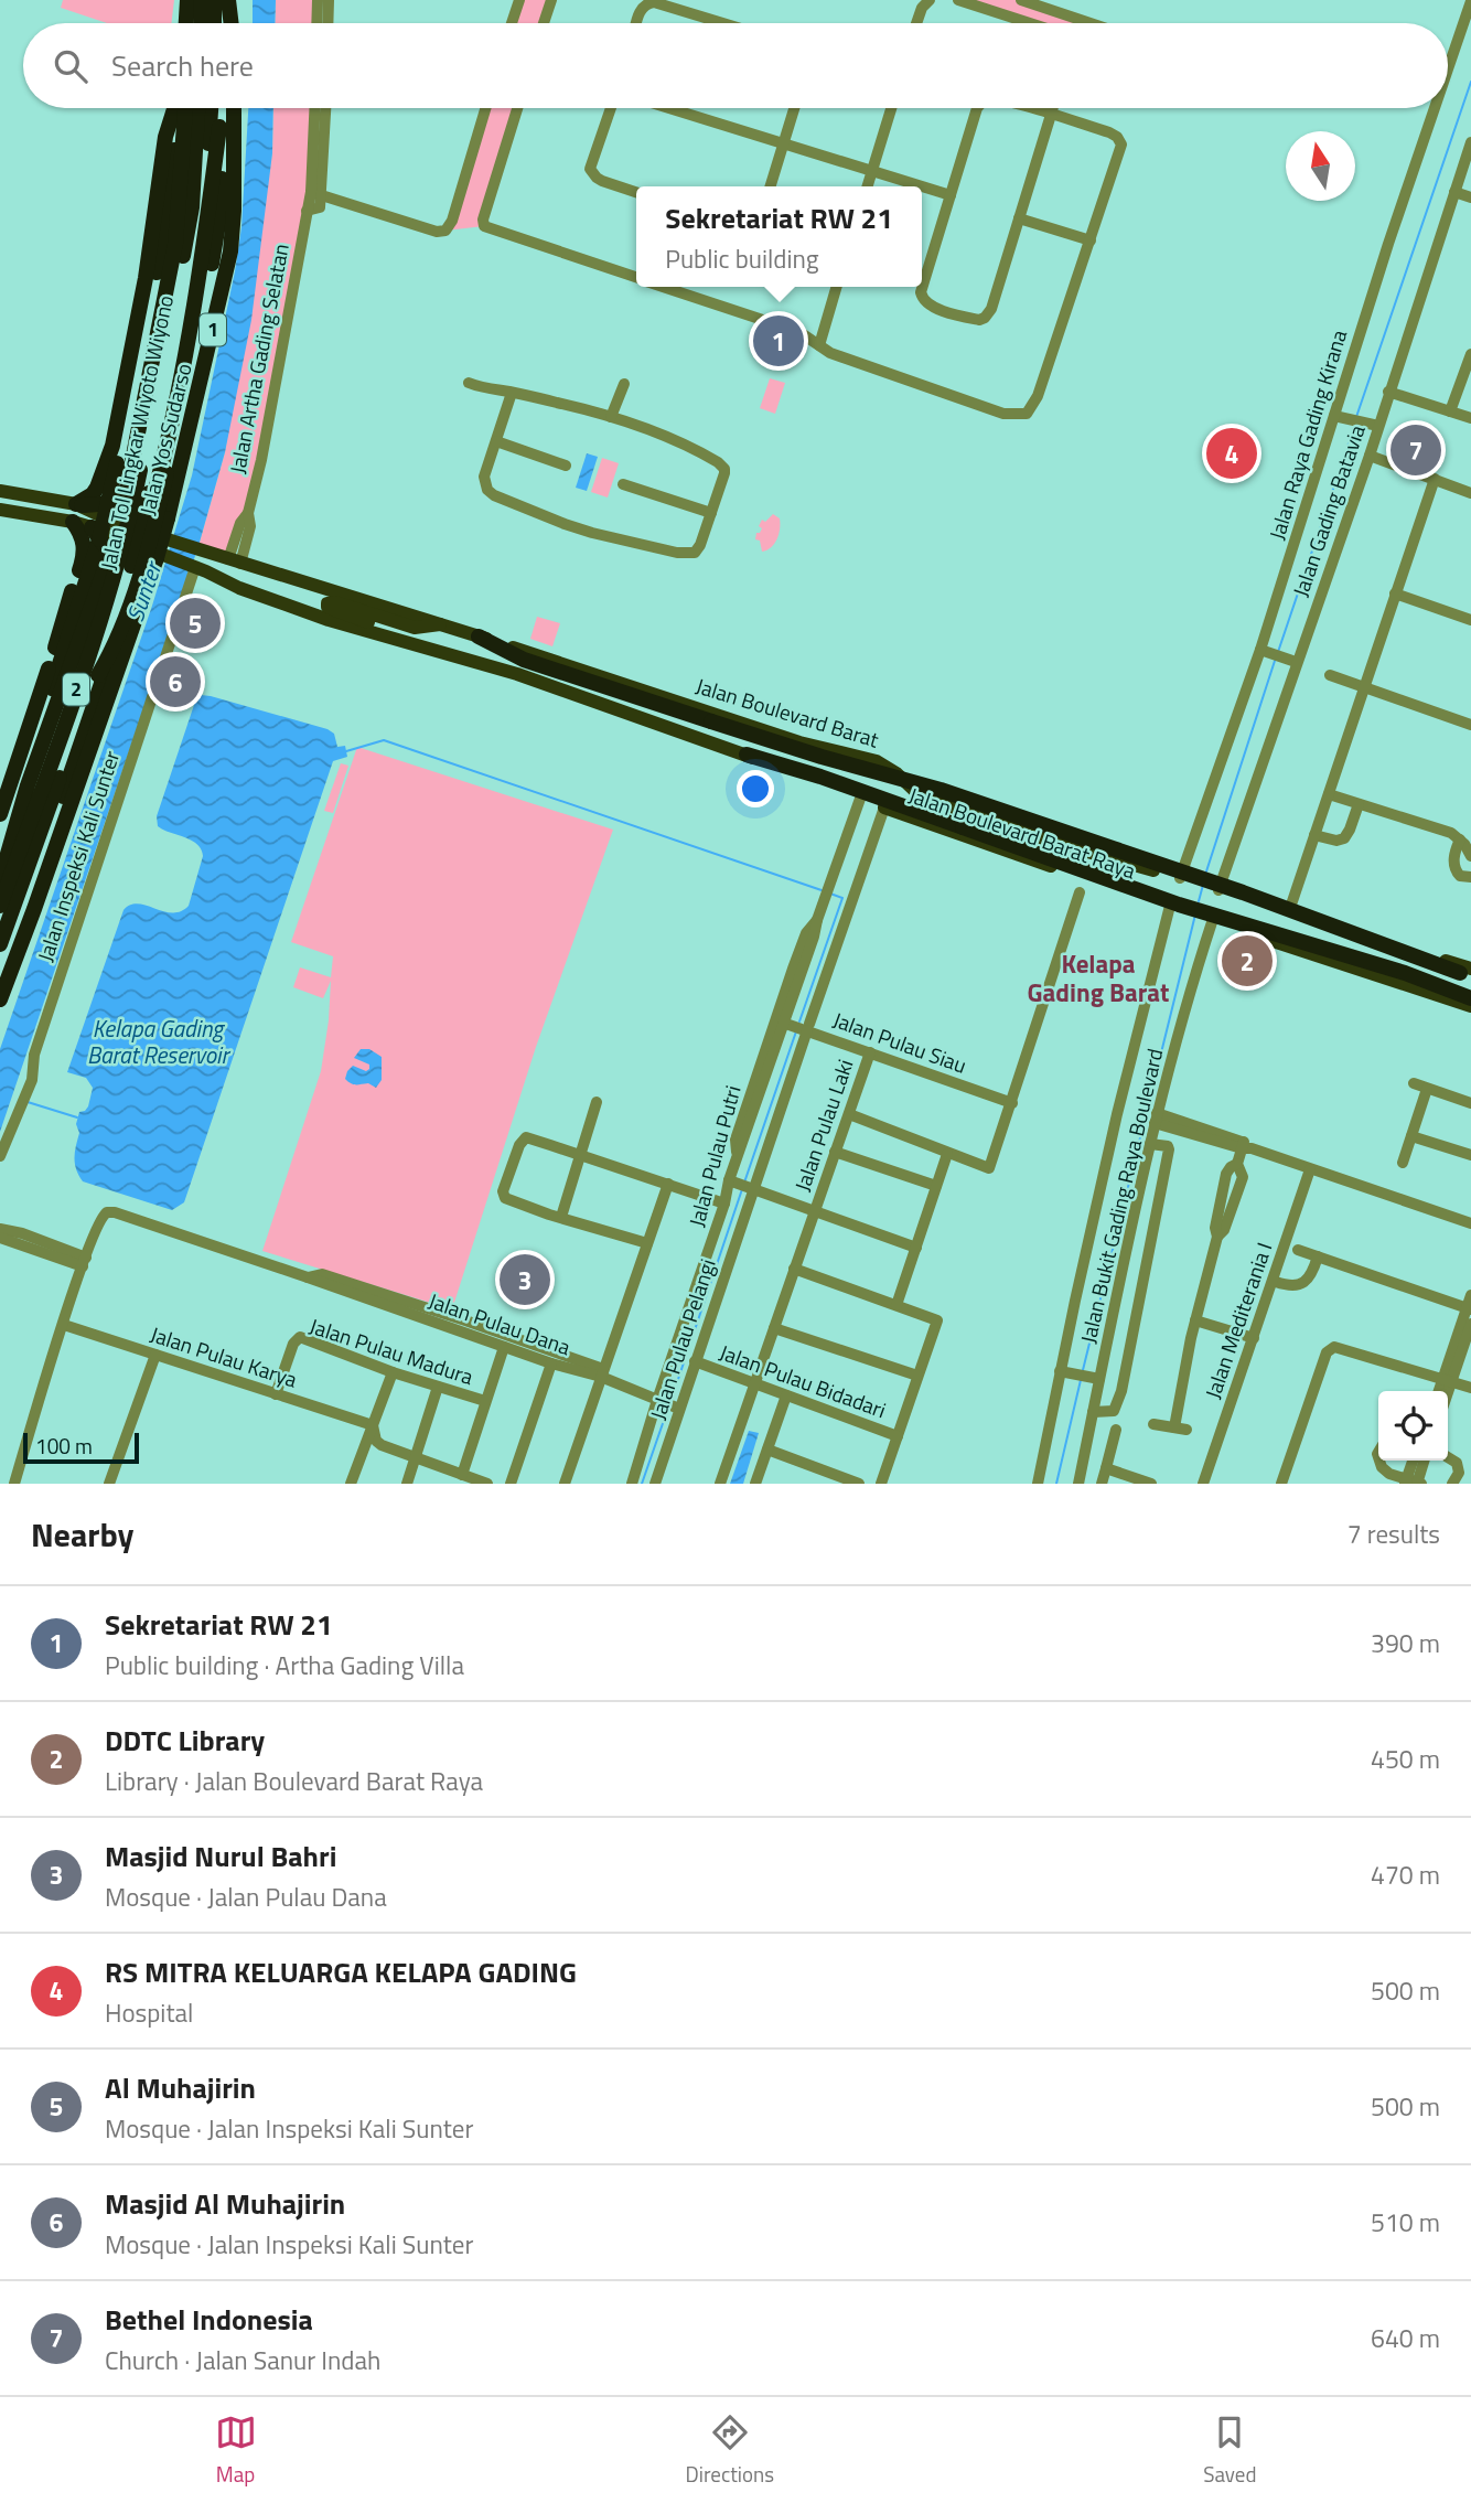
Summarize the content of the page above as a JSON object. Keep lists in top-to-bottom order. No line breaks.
{"streets":{"highway":["1","Jalan Tol Lingkar Wiyoto Wiyono","Jalan Yos Sudarso","2"],"main road":["Jalan Boulevard Barat","Jalan Boulevard Barat Raya"],"street":["Jalan Artha Gading Selatan","Jalan Raya Gading Kirana","Jalan Gading Batavia","Jalan Inspeksi Kali Sunter","Jalan Pulau Siau","Jalan Pulau Laki","Jalan Pulau Putri","Jalan Bukit Gading Raya Boulevard","Jalan Mediterania I","Jalan Pulau Dana","Jalan Pulau Pelangi","Jalan Pulau Madura","Jalan Pulau Karya","Jalan Pulau Bidadari"]},"crossings":[["Jalan Artha Gading Selatan","Jalan Boulevard Barat"],["Jalan Raya Gading Kirana","Jalan Boulevard Barat"],["Jalan Gading Batavia","Jalan Boulevard Barat"],["Jalan Boulevard Barat Raya","Jalan Pulau Putri"],["Jalan Boulevard Barat Raya","Jalan Bukit Gading Raya Boulevard"],["Jalan Boulevard Barat Raya","Jalan Pulau Pelangi"],["Jalan Pulau Siau","Jalan Pulau Laki"],["Jalan Pulau Siau","Jalan Pulau Putri"],["Jalan Pulau Siau","Jalan Pulau Pelangi"],["Jalan Pulau Laki","Jalan Pulau Bidadari"],["Jalan Pulau Putri","Jalan Pulau Dana"],["Jalan Pulau Putri","Jalan Pulau Pelangi"],["Jalan Pulau Dana","Jalan Pulau Pelangi"],["Jalan Pulau Dana","Jalan Pulau Karya"],["Jalan Pulau Pelangi","Jalan Pulau Bidadari"],["Jalan Pulau Madura","Jalan Pulau Karya"]],"districts":["Kelapa Gading Barat"],"water":["Sunter","Kelapa Gading Barat Reservoir"],"scale_bar":"100 m","north":"top","page":{"search":"Search here","popup":["Sekretariat RW 21","Public building"],"pins":["1","7","4","5","6","2","3"],"scale":"100 m","heading":["Nearby","7 results"],"list":[{"mark":"1","name":"Sekretariat RW 21","note":"Public building · Artha Gading Villa","value":"390 m"},{"mark":"2","name":"DDTC Library","note":"Library · Jalan Boulevard Barat Raya","value":"450 m"},{"mark":"3","name":"Masjid Nurul Bahri","note":"Mosque · Jalan Pulau Dana","value":"470 m"},{"mark":"4","name":"RS MITRA KELUARGA KELAPA GADING","note":"Hospital","value":"500 m"},{"mark":"5","name":"Al Muhajirin","note":"Mosque · Jalan Inspeksi Kali Sunter","value":"500 m"},{"mark":"6","name":"Masjid Al Muhajirin","note":"Mosque · Jalan Inspeksi Kali Sunter","value":"510 m"},{"mark":"7","name":"Bethel Indonesia","note":"Church · Jalan Sanur Indah","value":"640 m"}],"nav":["Map","Directions","Saved"]}}
